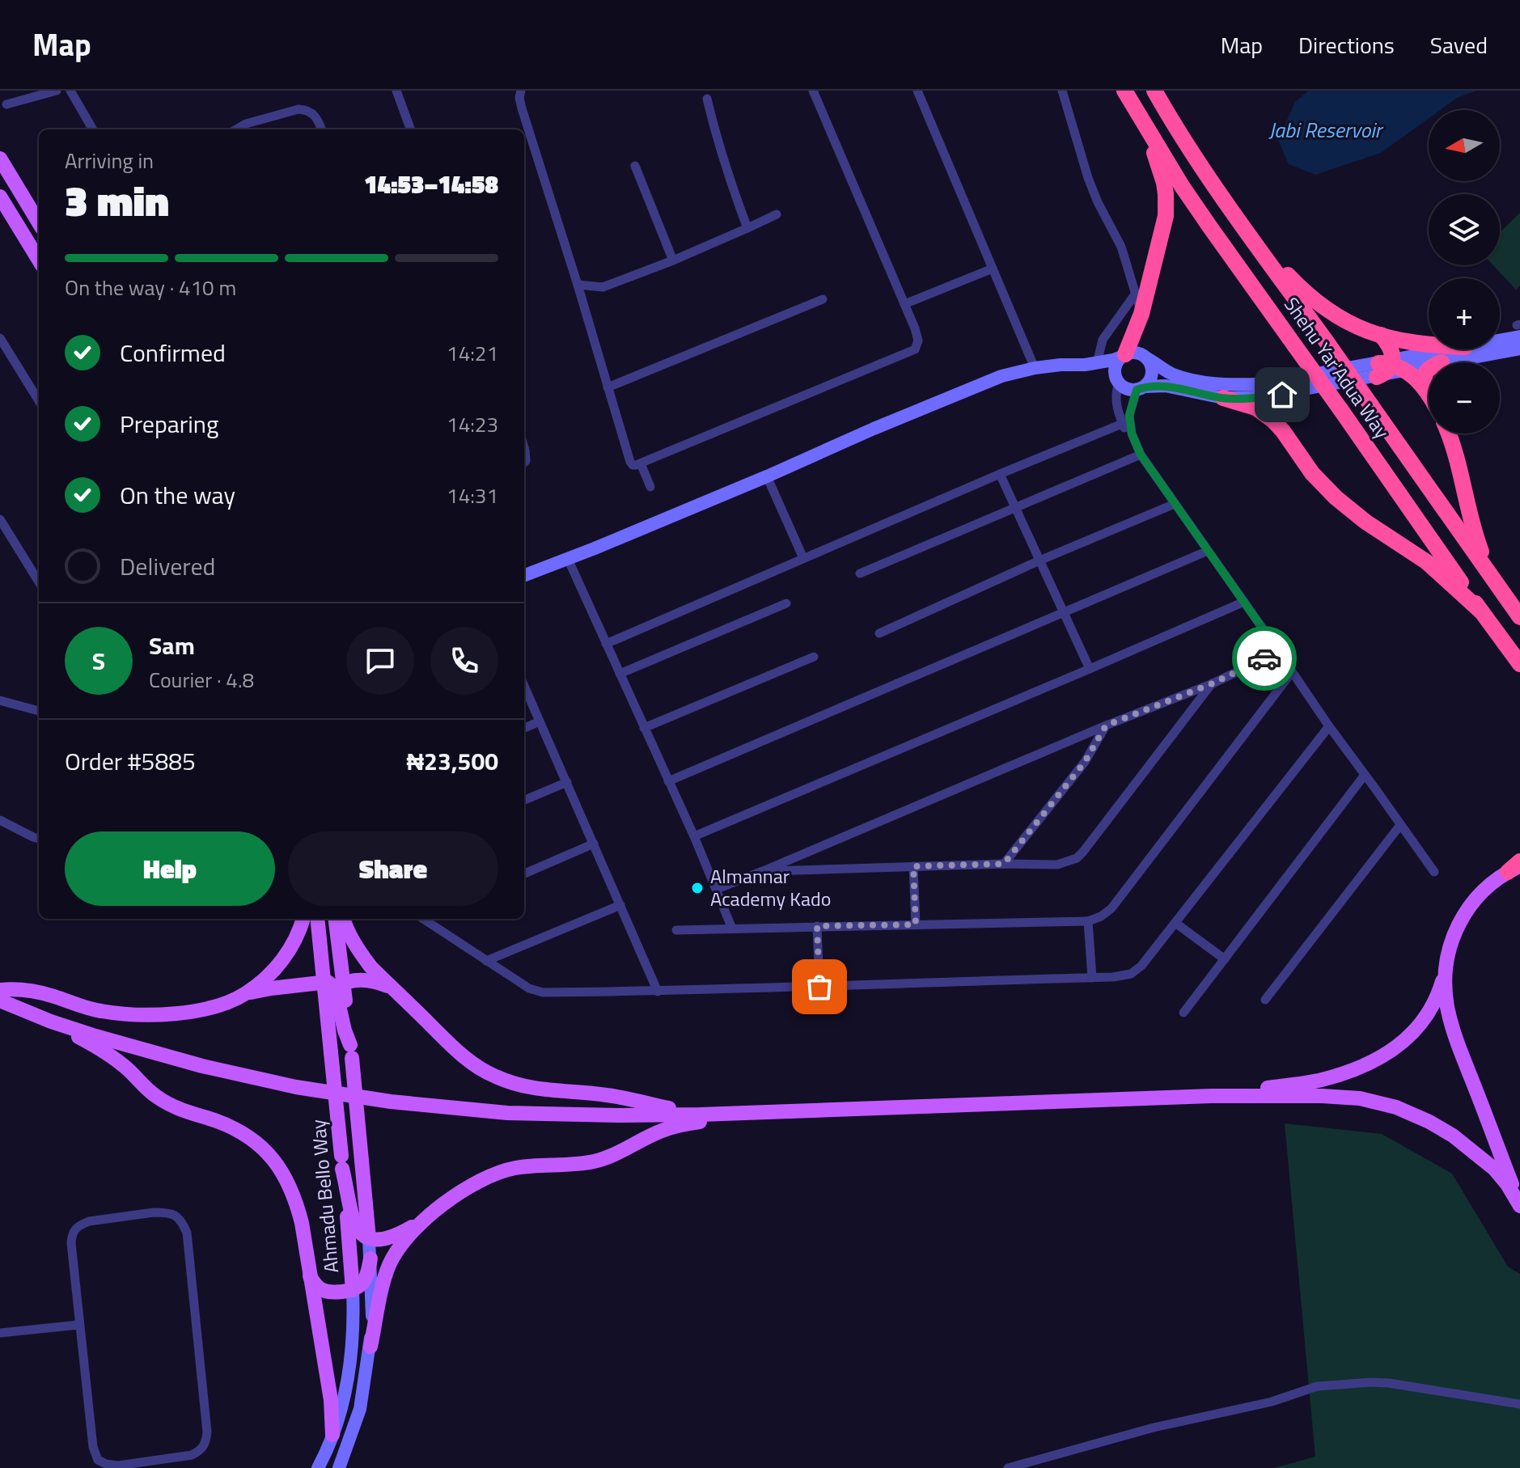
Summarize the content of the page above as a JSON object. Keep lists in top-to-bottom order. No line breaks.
{"streets":{"highway":["Shehu Yar'Adua Way"],"main road":["Ahmadu Bello Way"]},"water":["Jabi Reservoir"],"places":["Almannar Academy Kado"],"north":"left","page":{"header":"Map","nav":["Map","Directions","Saved"],"map_buttons":["+","−"],"heading":["3 min","Arriving in","14:53–14:58"],"panel":["Sam","Courier · 4.8","Order #5885","₦23,500"],"bar":"On the way · 410 m","list":[["Confirmed","14:21"],["Preparing","14:23"],["On the way","14:31"],"Delivered"],"round":"S","buttons":["Help","Share"]}}
